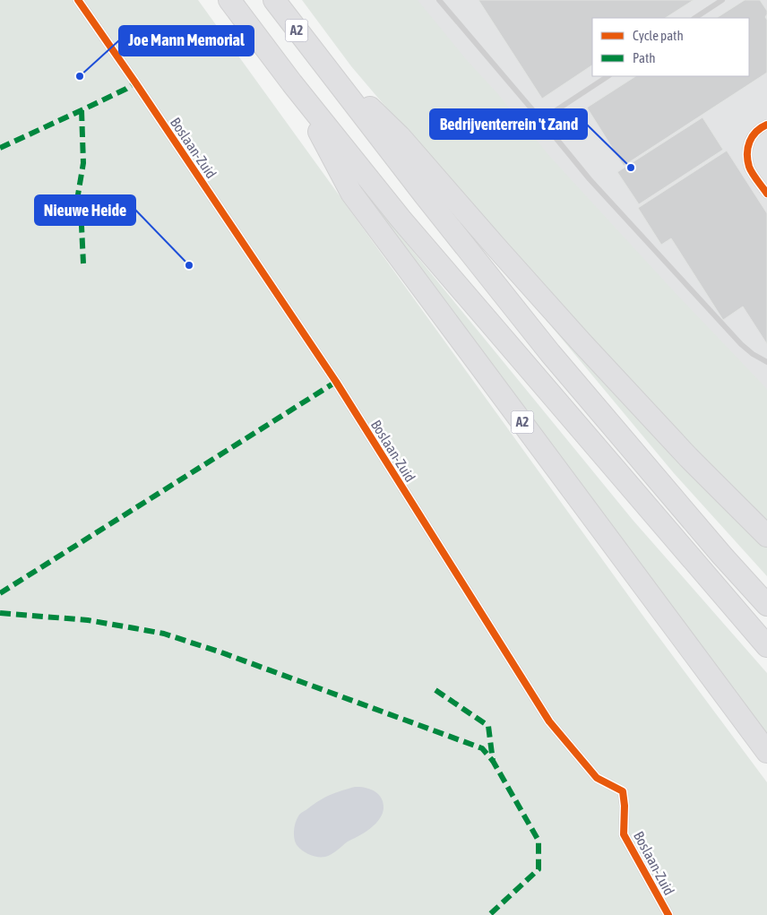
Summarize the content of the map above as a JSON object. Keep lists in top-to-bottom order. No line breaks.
{"streets":{"highway":["A2"],"street":["Boslaan-Zuid"]},"places":["Joe Mann Memorial","Bedrijventerrein 't Zand","Nieuwe Heide"],"legend":["Cycle path","Path"]}
